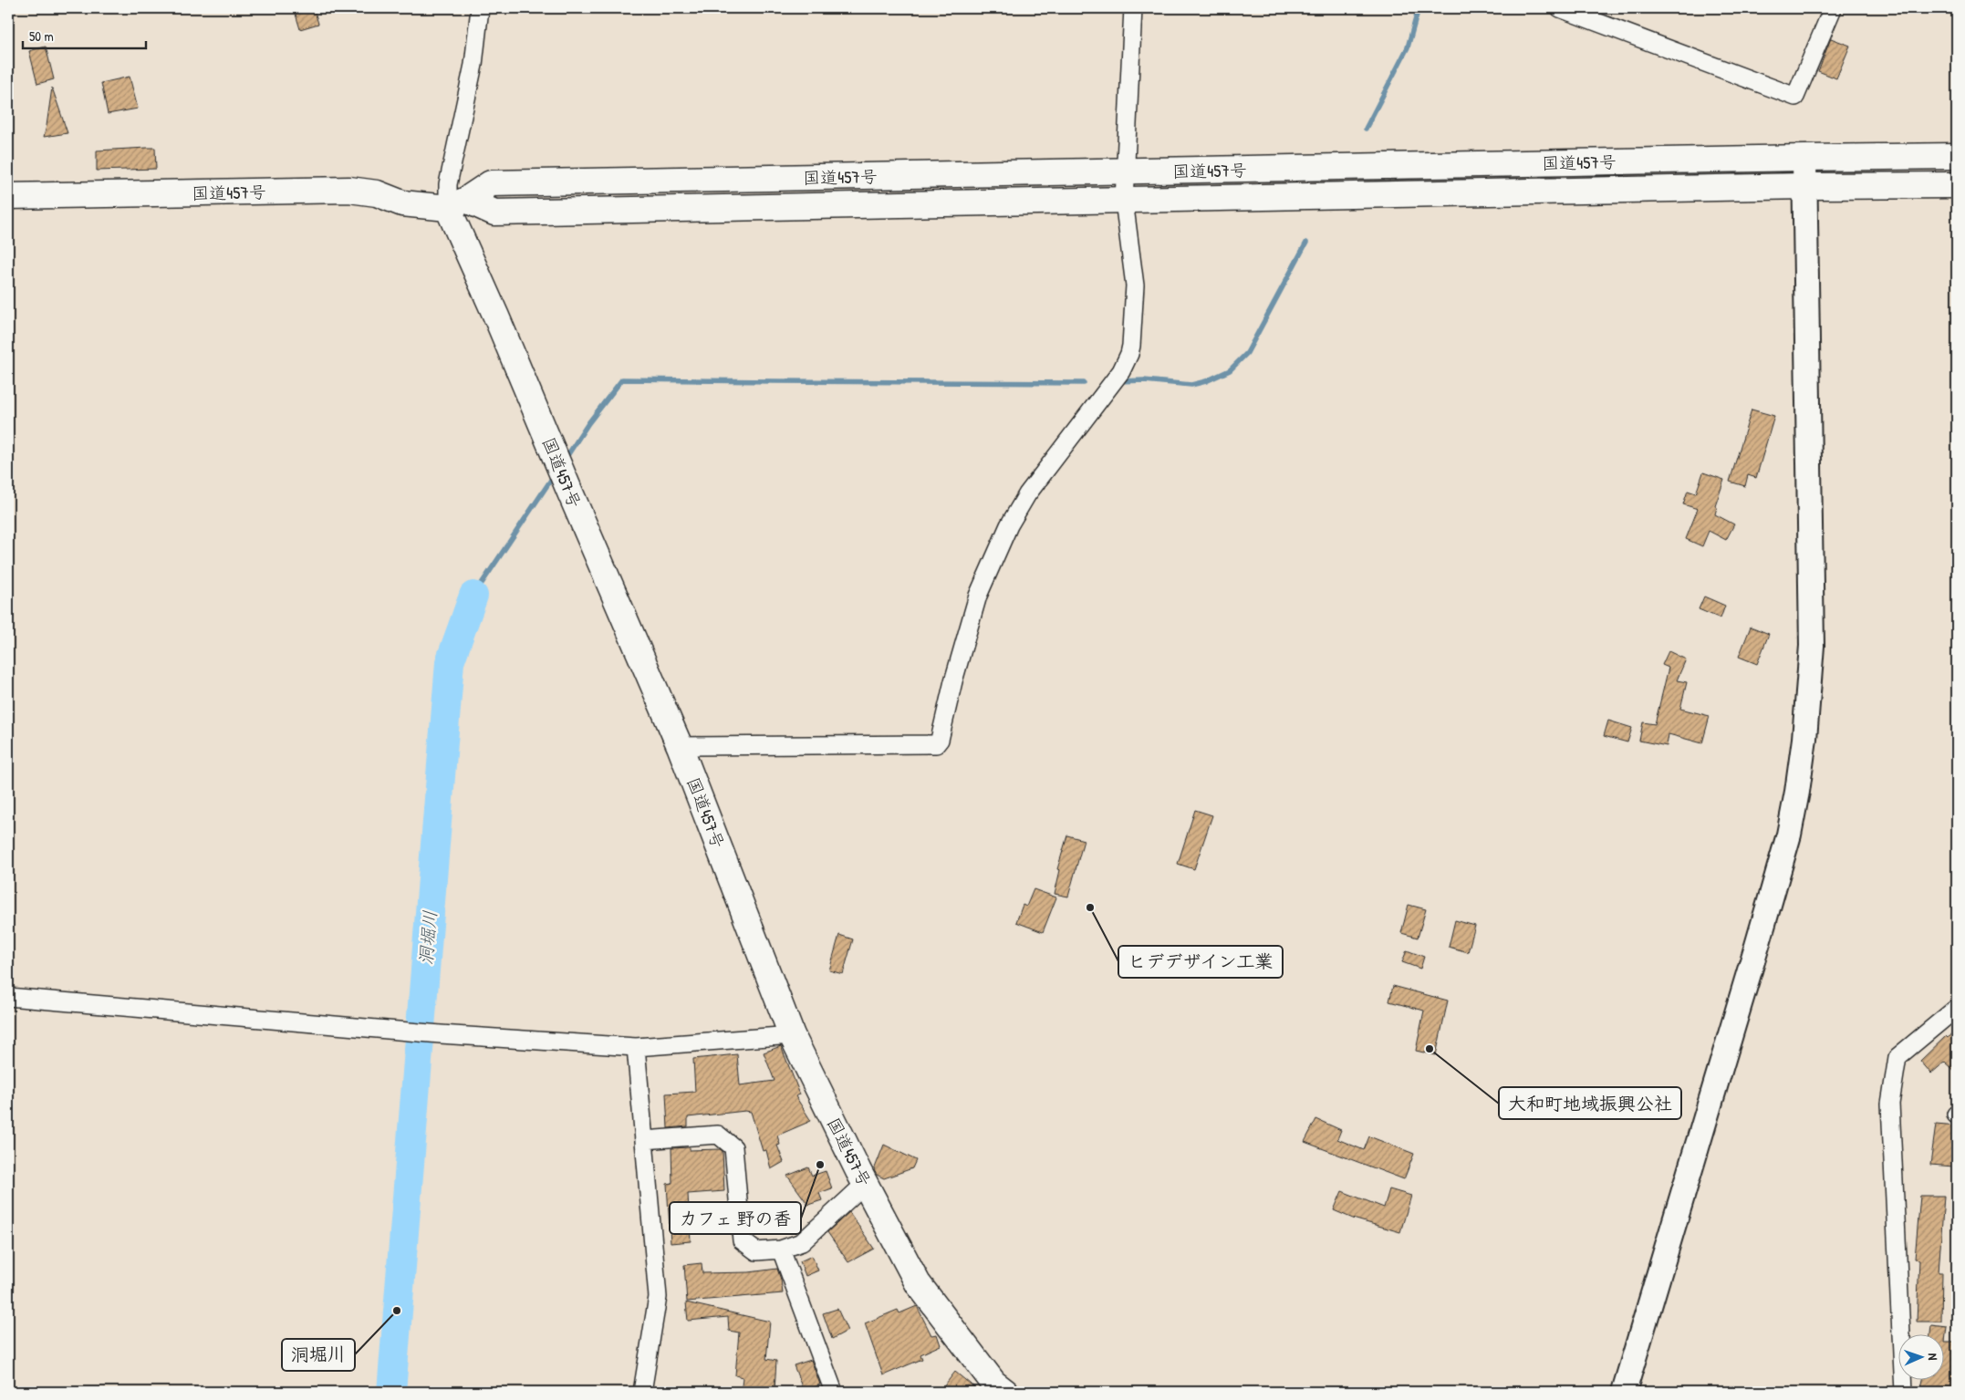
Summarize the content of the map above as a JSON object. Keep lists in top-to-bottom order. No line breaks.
{"streets":{"highway":["国道457号"]},"water":["洞堀川"],"places":["ヒデデザイン工業","大和町地域振興公社","カフェ 野の香","洞堀川"],"scale_bar":"50 m","north":"right"}
